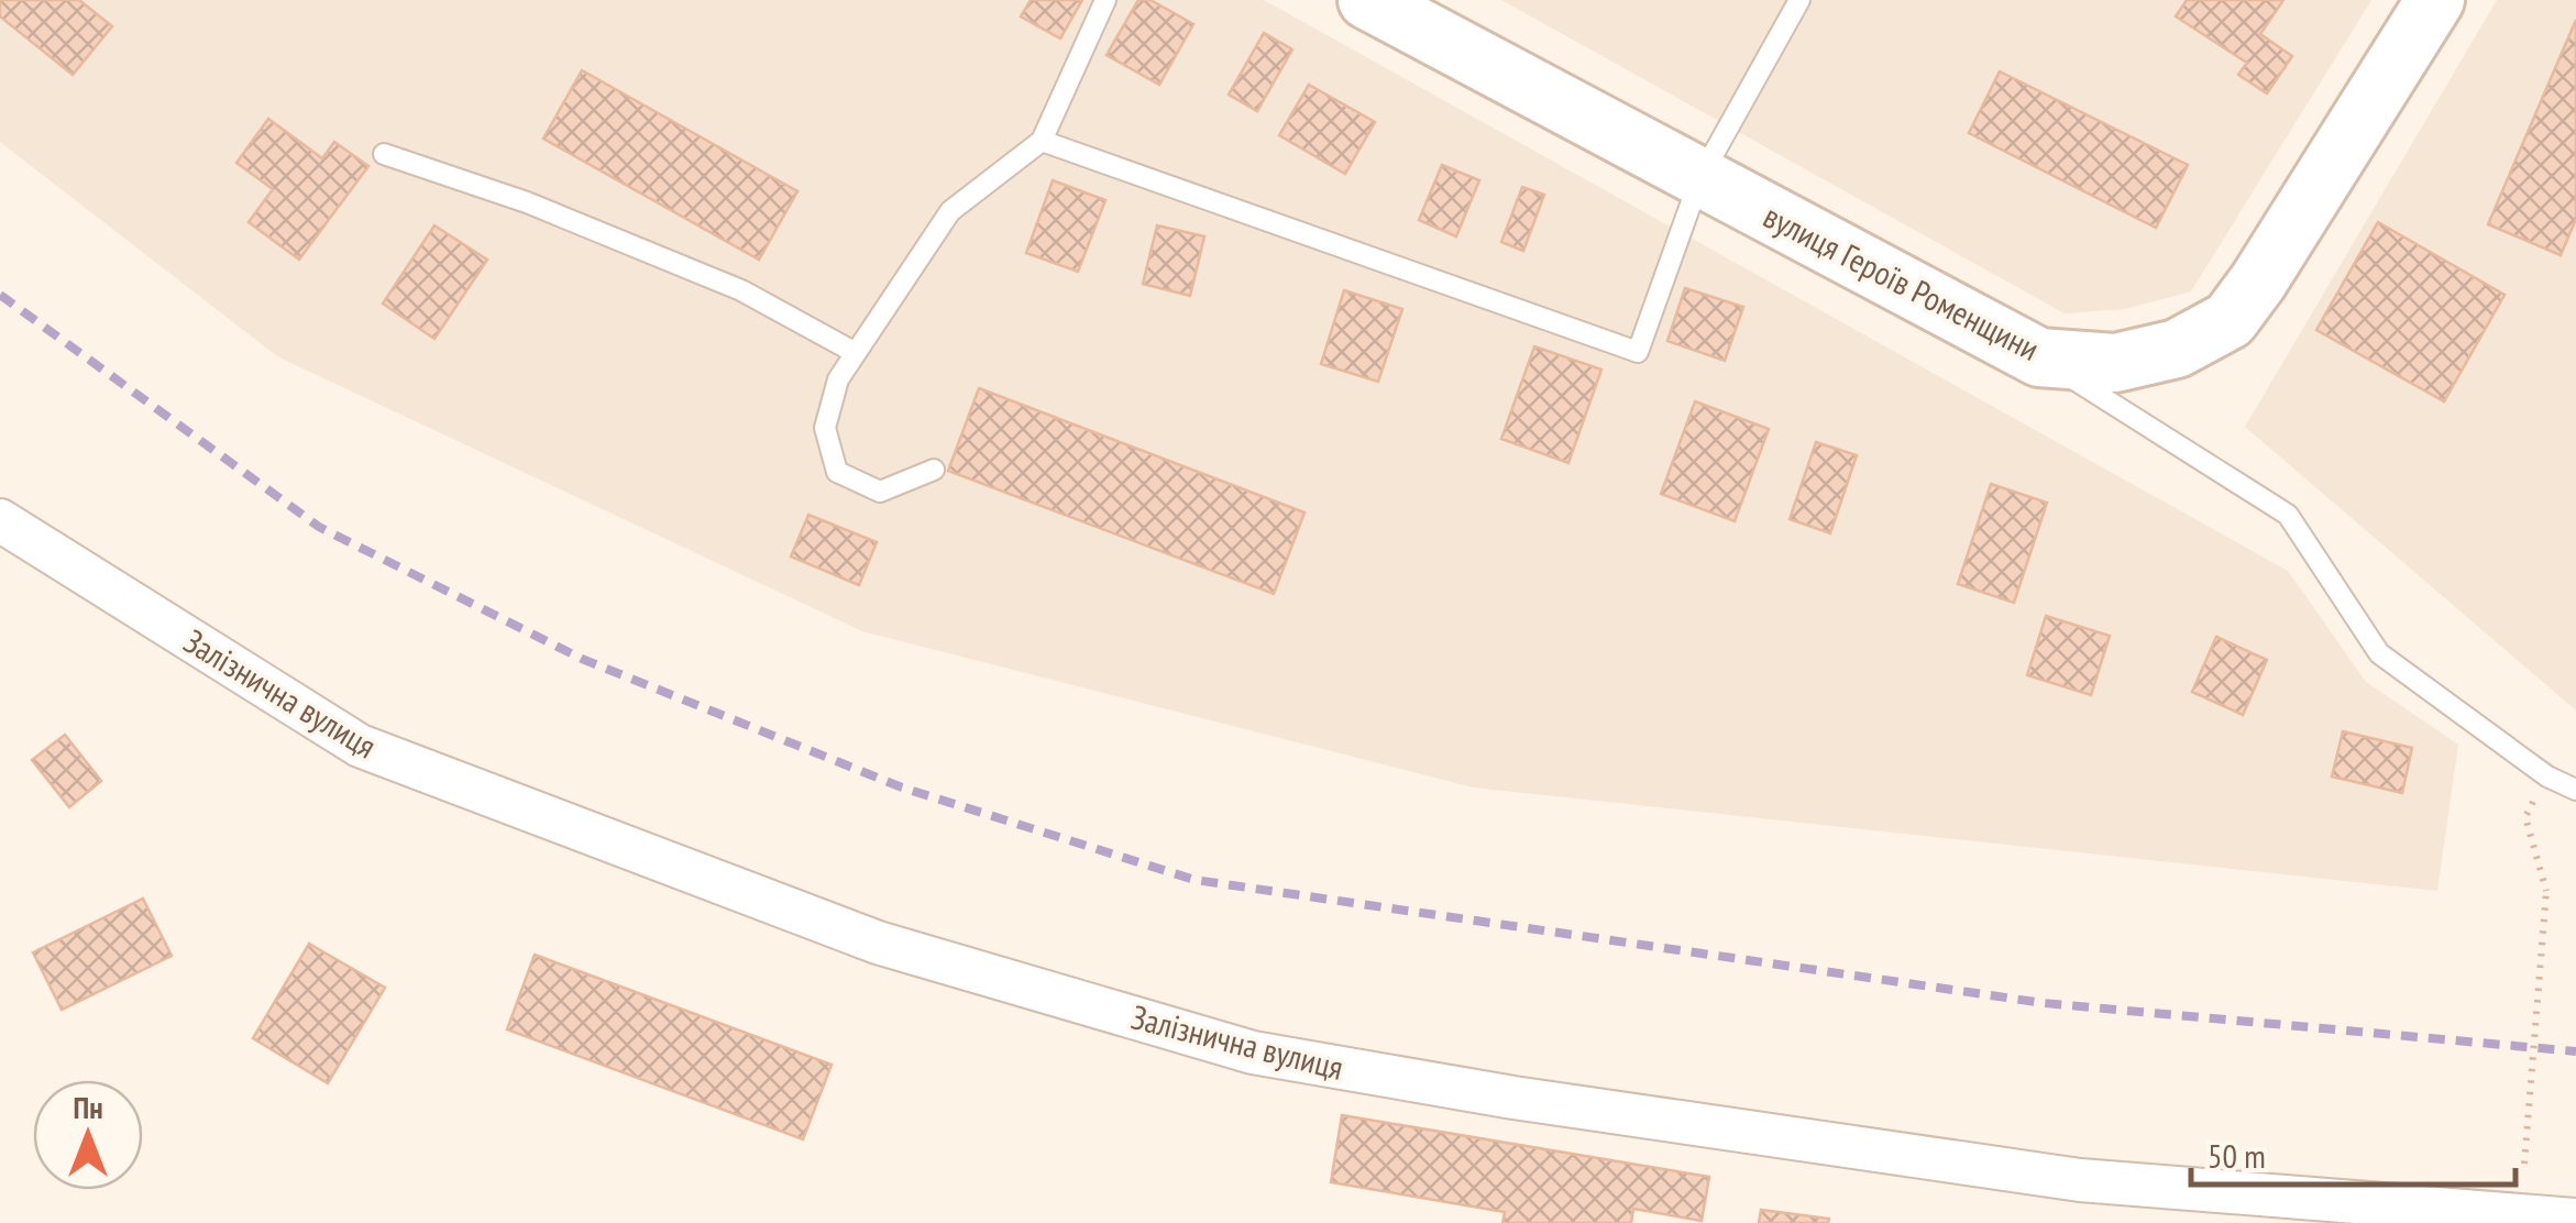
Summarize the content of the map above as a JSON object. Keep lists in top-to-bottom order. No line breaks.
{"streets":{"street":["вулиця Героїв Роменщини","Залізнична вулиця"]},"scale_bar":"50 m","north":"top"}
